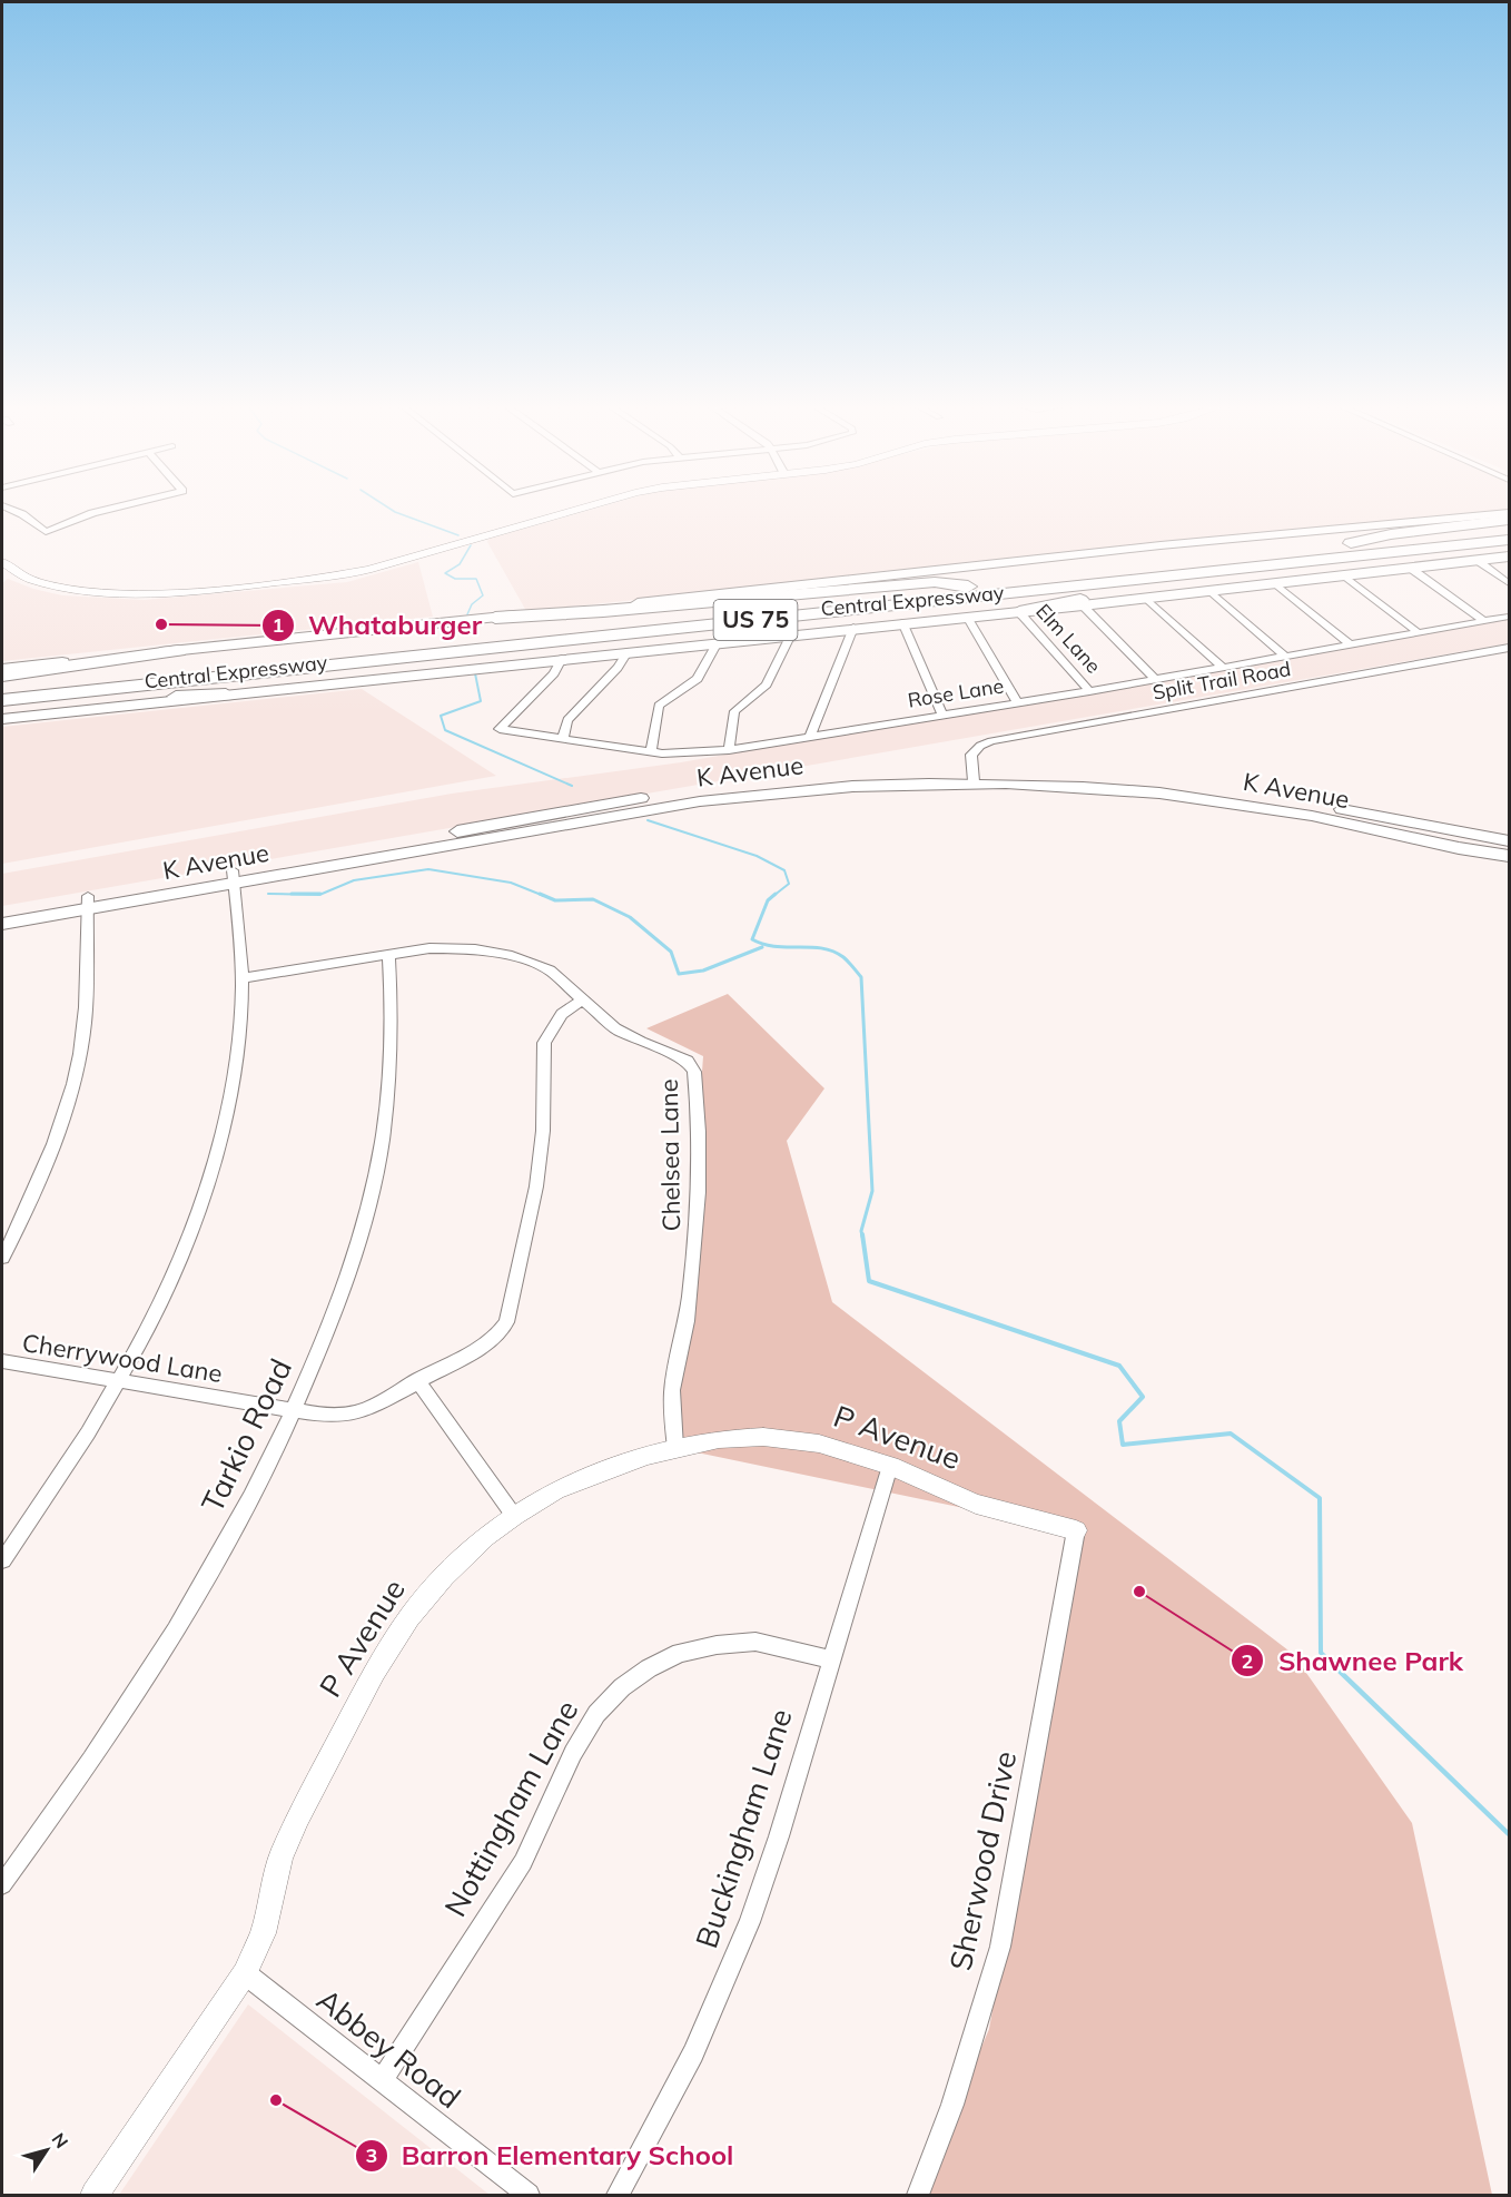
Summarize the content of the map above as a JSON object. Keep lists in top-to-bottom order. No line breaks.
{"streets":{"highway":["Central Expressway","US 75"],"main road":["K Avenue"],"street":["Elm Lane","Split Trail Road","Rose Lane","Chelsea Lane","Cherrywood Lane","Tarkio Road","P Avenue","Nottingham Lane","Buckingham Lane","Sherwood Drive","Abbey Road"]},"crossings":[["Central Expressway","Elm Lane"],["Central Expressway","Rose Lane"],["Elm Lane","Rose Lane"],["Split Trail Road","K Avenue"],["Chelsea Lane","Cherrywood Lane"],["Chelsea Lane","Tarkio Road"],["Chelsea Lane","P Avenue"],["Cherrywood Lane","Tarkio Road"],["P Avenue","Buckingham Lane"],["P Avenue","Sherwood Drive"],["P Avenue","Abbey Road"],["Nottingham Lane","Buckingham Lane"],["Nottingham Lane","Abbey Road"]],"places":["Whataburger","Shawnee Park","Barron Elementary School"],"north":"top right"}
